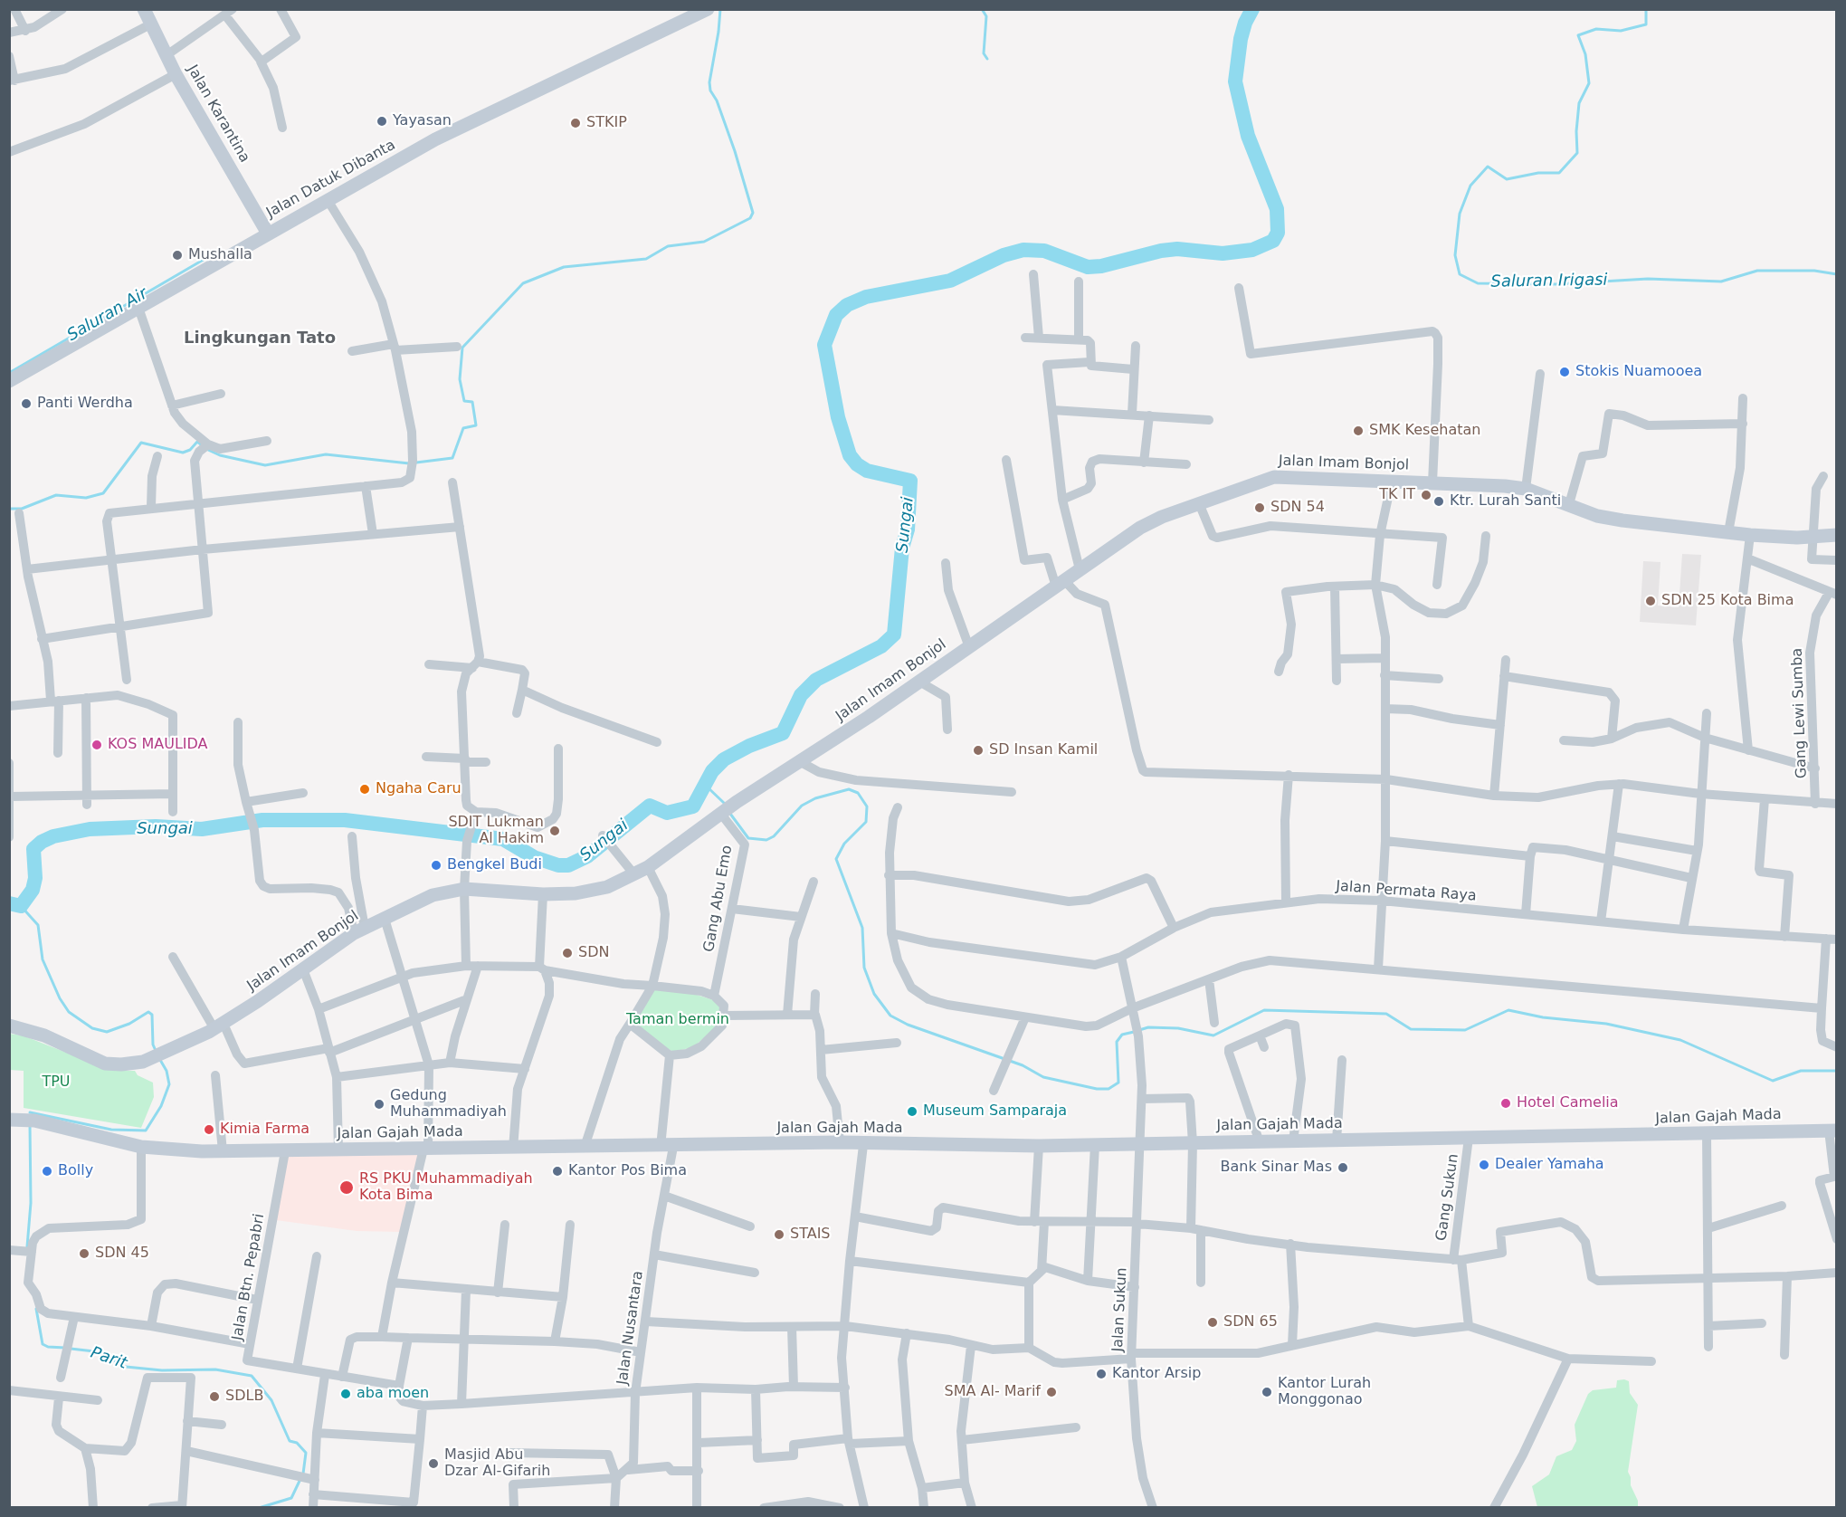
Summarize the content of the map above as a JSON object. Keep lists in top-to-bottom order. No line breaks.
{"streets":{"main road":["Jalan Karantina","Jalan Datuk Dibanta","Jalan Imam Bonjol","Jalan Gajah Mada"],"street":["Gang Lewi Sumba","Jalan Permata Raya","Gang Abu Emo","Gang Sukun","Jalan Btn. Pepabri","Jalan Sukun","Jalan Nusantara"]},"crossings":[["Jalan Karantina","Jalan Datuk Dibanta"],["Jalan Imam Bonjol","Gang Abu Emo"],["Jalan Permata Raya","Jalan Sukun"],["Gang Abu Emo","Jalan Nusantara"],["Jalan Gajah Mada","Gang Sukun"],["Jalan Gajah Mada","Jalan Btn. Pepabri"],["Jalan Gajah Mada","Jalan Sukun"],["Jalan Gajah Mada","Jalan Nusantara"]],"districts":["Lingkungan Tato"],"water":["Saluran Irigasi","Saluran Air","Sungai","Parit"],"parks":["Taman bermin","TPU"],"places":["Yayasan","STKIP","Mushalla","Stokis Nuamooea","Panti Werdha","SMK Kesehatan","TK IT","Ktr. Lurah Santi","SDN 54","SDN 25 Kota Bima","KOS MAULIDA","SD Insan Kamil","Ngaha Caru","SDIT Lukman Al Hakim","Bengkel Budi","SDN","Hotel Camelia","Gedung Muhammadiyah","Museum Samparaja","Kimia Farma","Dealer Yamaha","Bank Sinar Mas","Bolly","Kantor Pos Bima","RS PKU Muhammadiyah Kota Bima","STAIS","SDN 45","SDN 65","Kantor Arsip","SMA Al- Marif","Kantor Lurah Monggonao","aba moen","SDLB","Masjid Abu Dzar Al-Gifarih"]}
